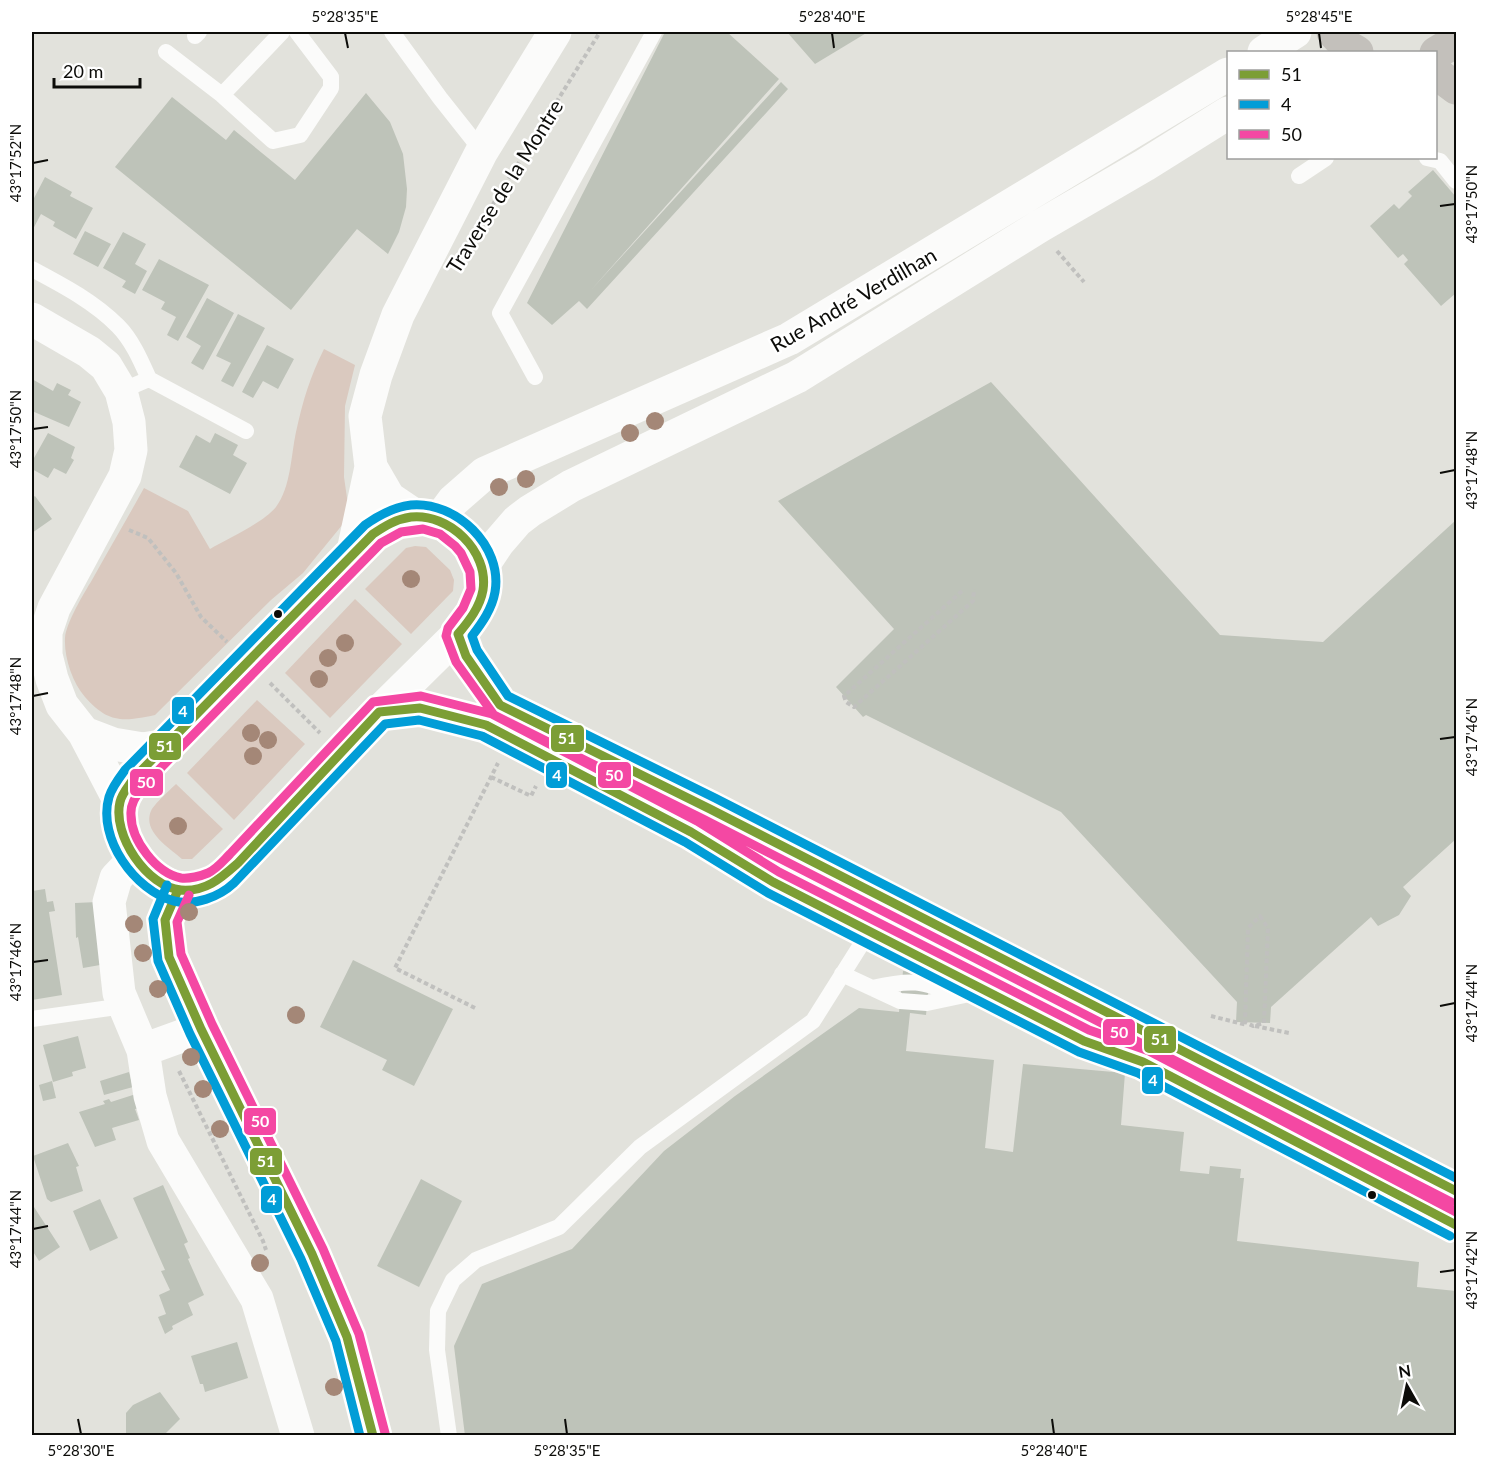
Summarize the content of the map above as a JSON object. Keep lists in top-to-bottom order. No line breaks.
{"streets":{"street":["Rue André Verdilhan"],"path":["Traverse de la Montre"]},"lines":["transit line 4","transit line 51","transit line 50"],"legend":["51","4","50"],"scale_bar":"20 m","north":"top","coordinates":["5°28'35\"E","5°28'40\"E","5°28'45\"E","43°17'52\"N","43°17'50\"N","43°17'48\"N","43°17'46\"N","43°17'44\"N","43°17'42\"N","5°28'30\"E"]}
